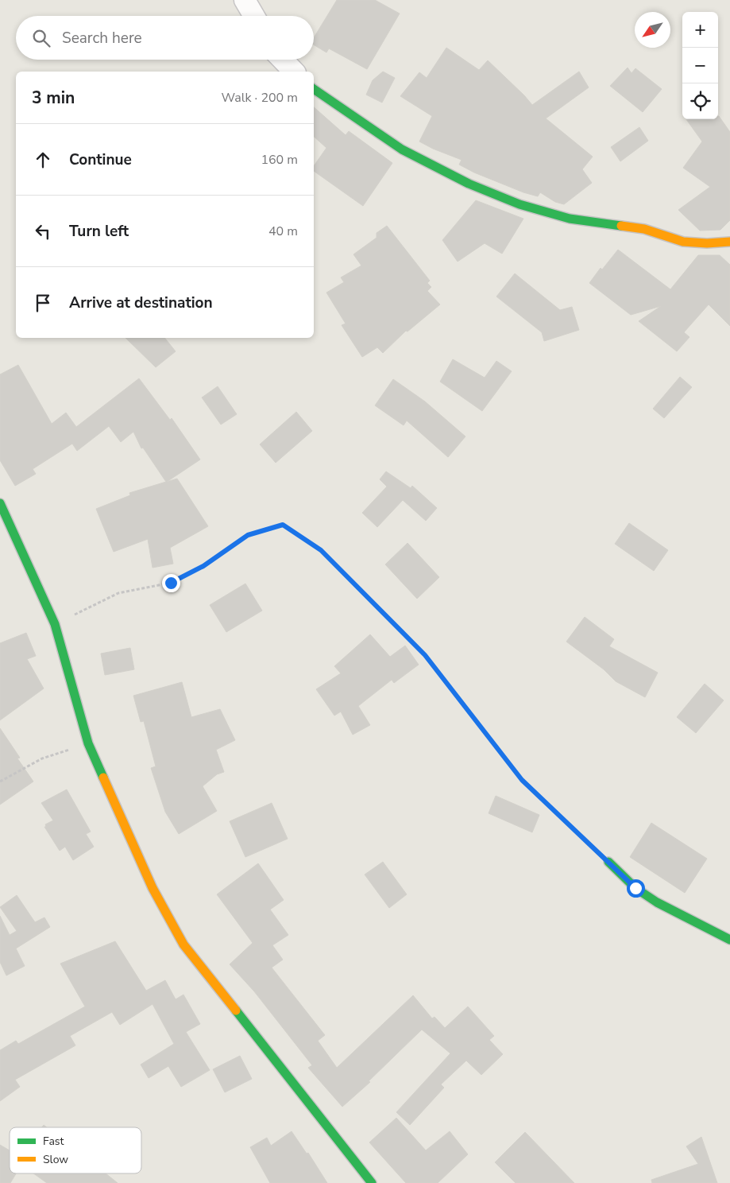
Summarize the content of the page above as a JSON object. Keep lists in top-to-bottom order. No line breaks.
{"legend":["Fast","Slow"],"north":"bottom left","page":{"map_buttons":["+","−"],"search":"Search here","heading":["3 min","Walk · 200 m"],"list":[["Continue","160 m"],["Turn left","40 m"],"Arrive at destination"]}}
